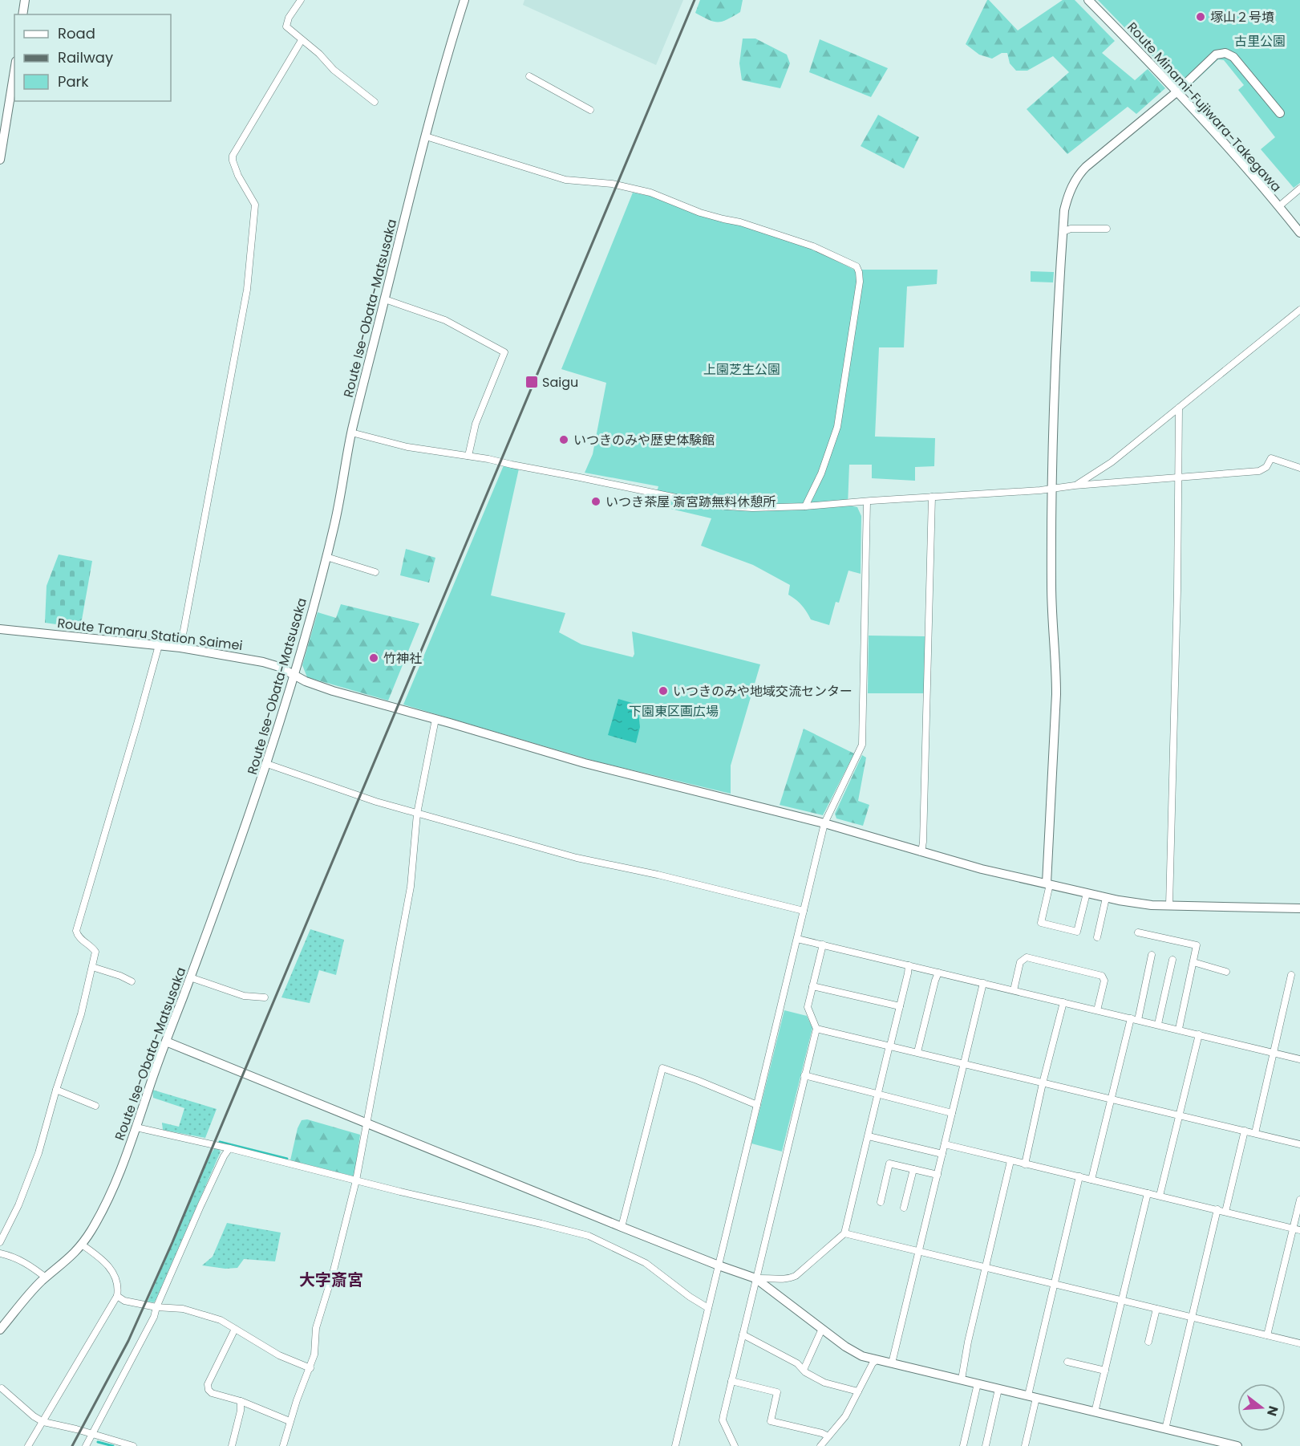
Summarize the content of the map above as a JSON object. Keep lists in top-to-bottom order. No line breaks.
{"streets":{"street":["Route Minami-Fujiwara-Takegawa","Route Ise-Obata-Matsusaka","Route Tamaru Station Saimei"]},"crossings":[["Route Ise-Obata-Matsusaka","Route Tamaru Station Saimei"]],"districts":["大字斎宮"],"parks":["古里公園","上園芝生公園","下園東区画広場"],"places":{"other":["塚山２号墳","いつきのみや歴史体験館","いつき茶屋 斎宮跡無料休憩所","竹神社","いつきのみや地域交流センター"],"transit":["Saigu"]},"legend":["Road","Railway","Park"],"north":"right"}
